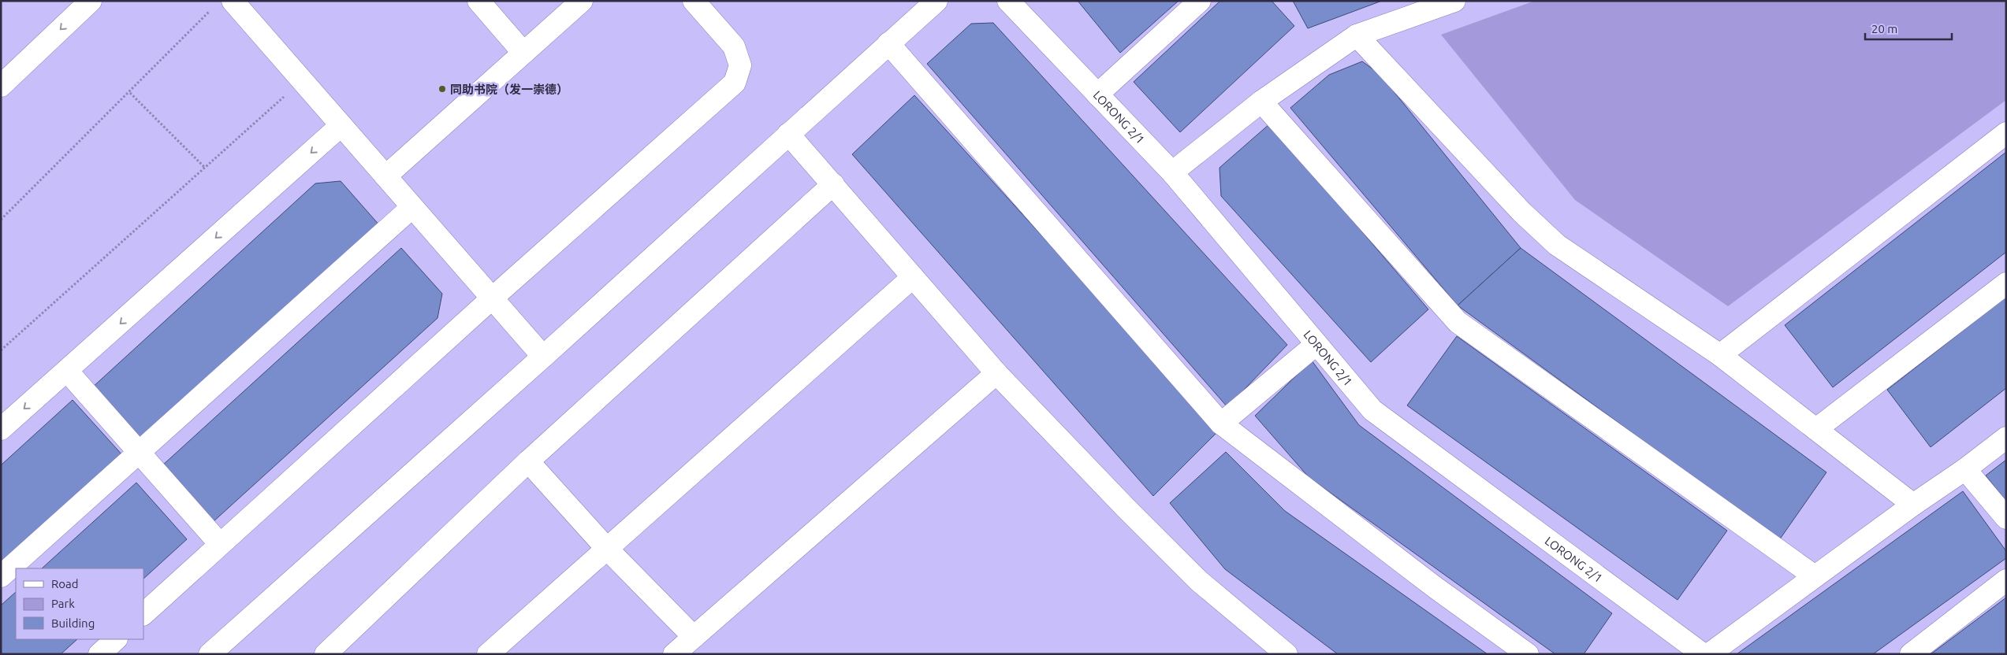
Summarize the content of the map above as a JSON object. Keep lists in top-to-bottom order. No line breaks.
{"streets":{"street":["LORONG 2/1"]},"places":["同助书院（发一崇德）"],"legend":["Road","Park","Building"],"scale_bar":"20 m"}
